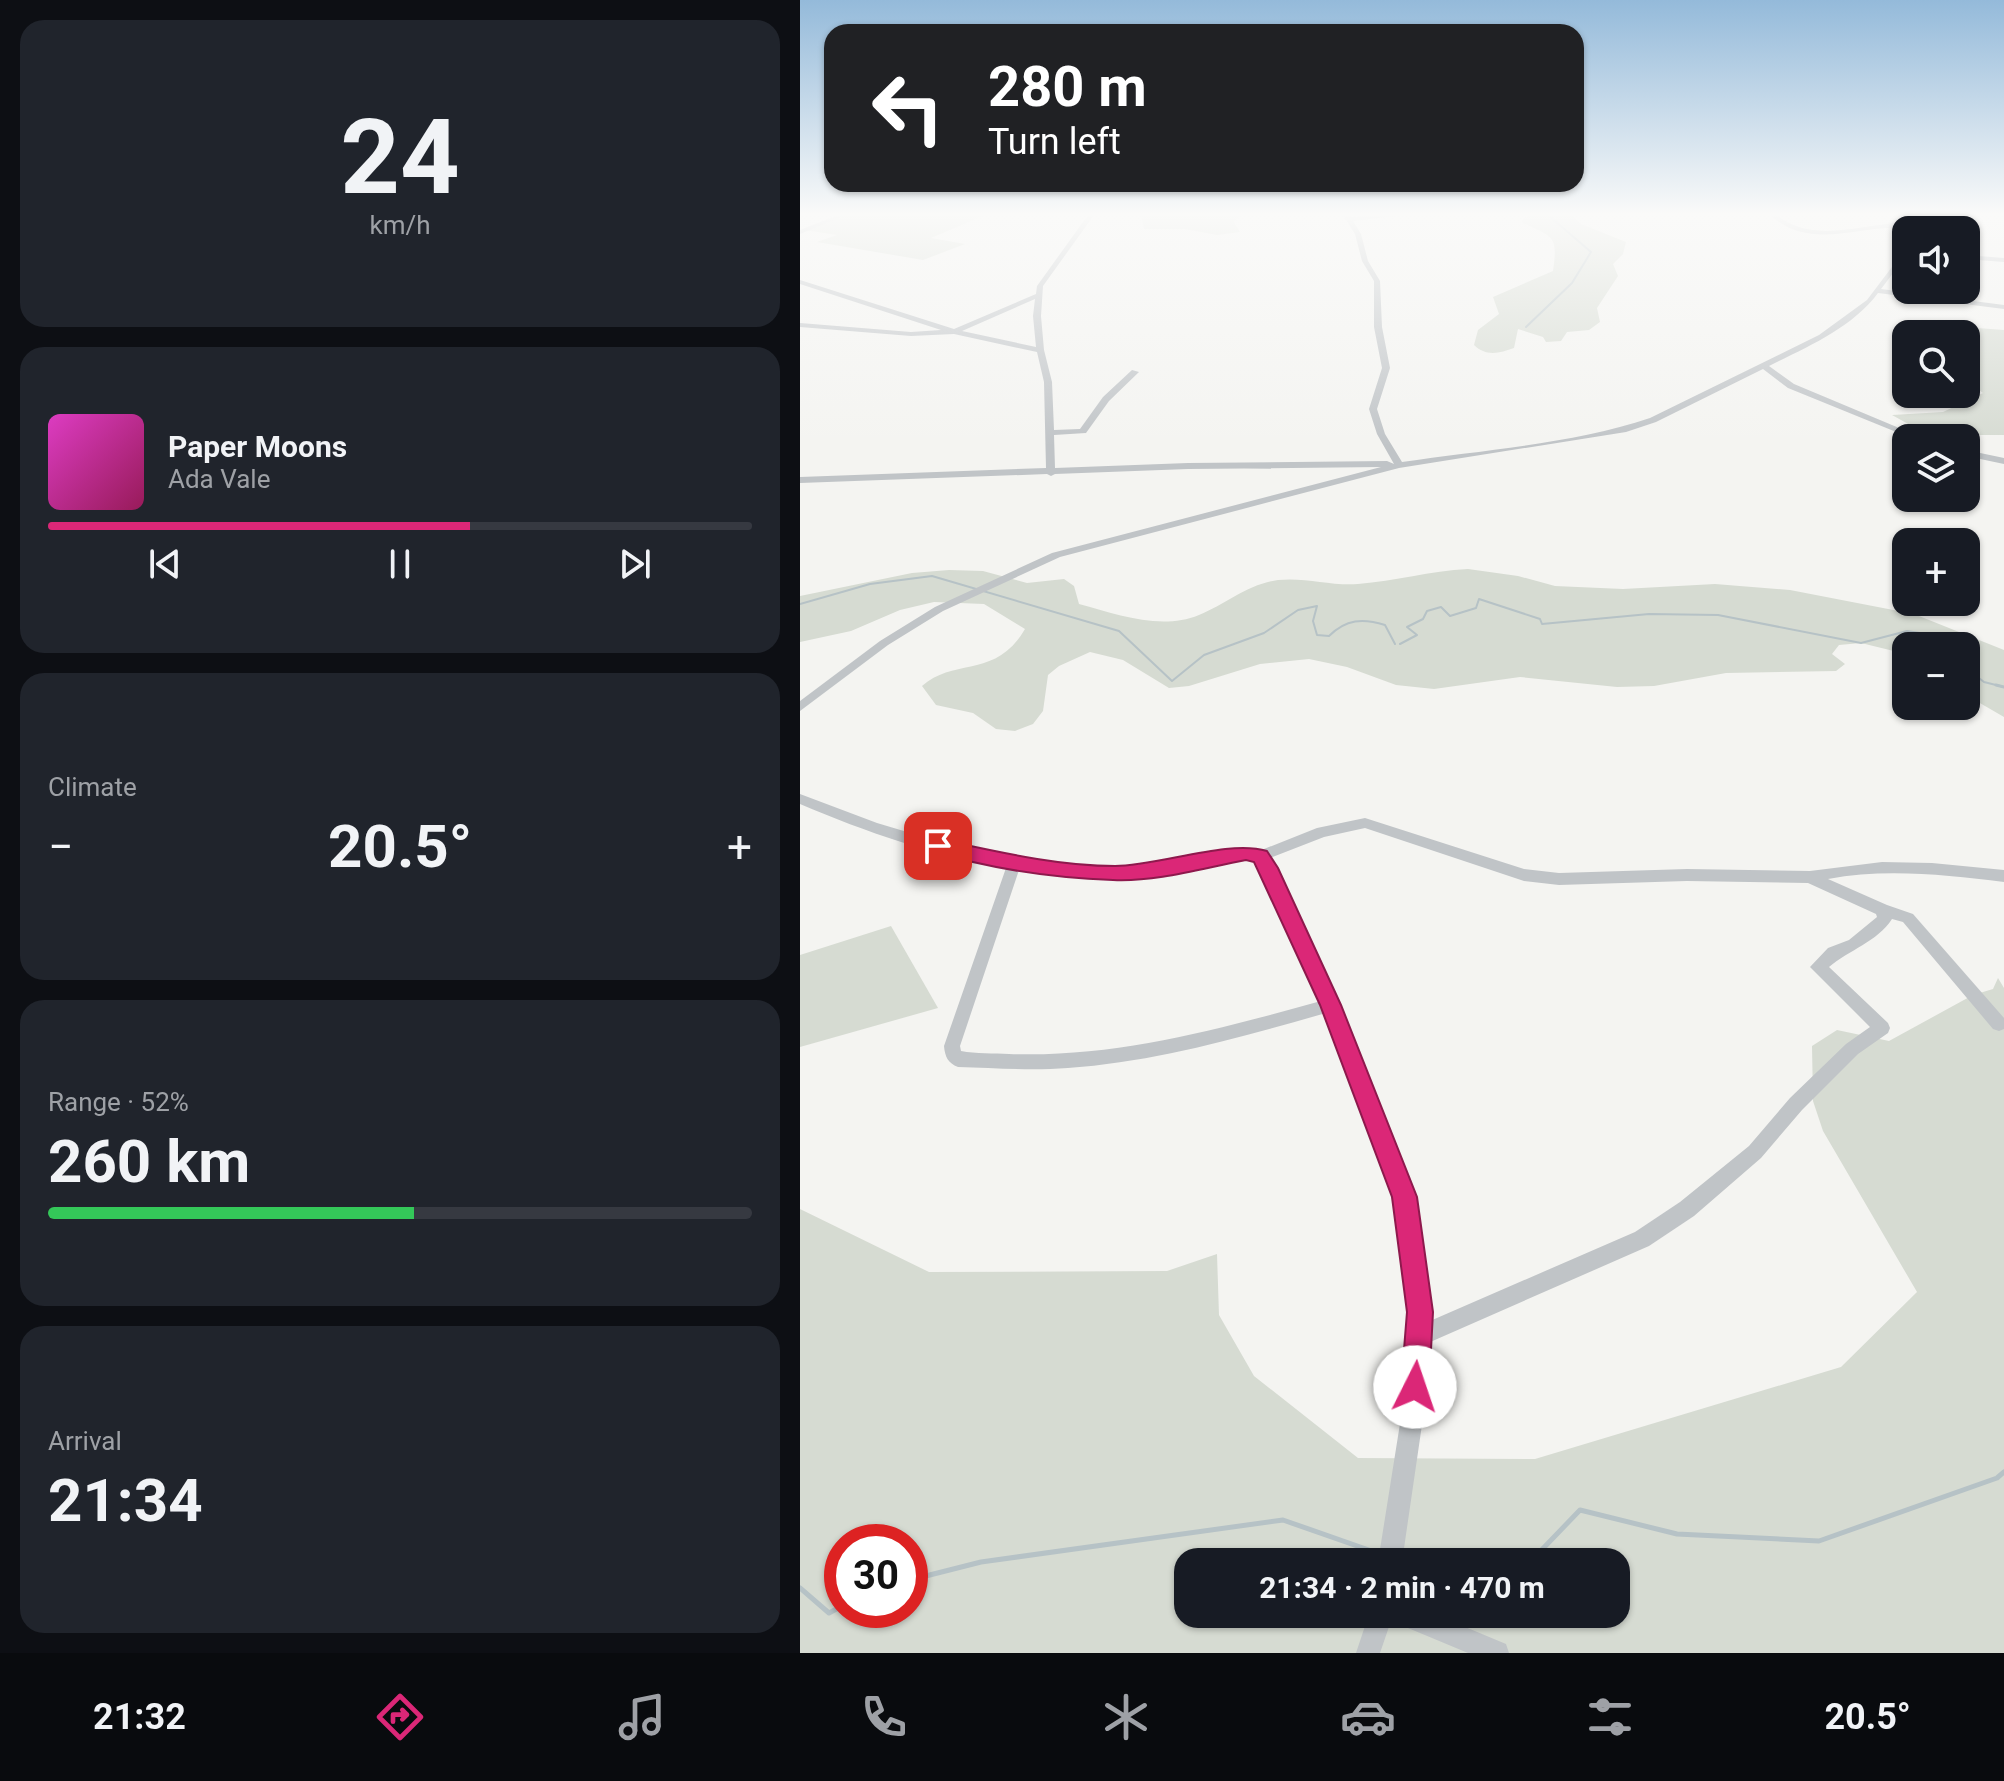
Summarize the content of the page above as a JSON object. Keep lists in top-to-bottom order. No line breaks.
{"page":{"tile":[["24","km/h"],"Climate",["Range · 52%","260 km"],["Arrival","21:34"]],"turn":["280 m","Turn left"],"map_buttons":["+","−"],"song":["Paper Moons","Ada Vale"],"heat":["−","20.5°","+"],"limit":"30","trip":"21:34 · 2 min · 470 m","tabs":["21:32","20.5°"]}}
